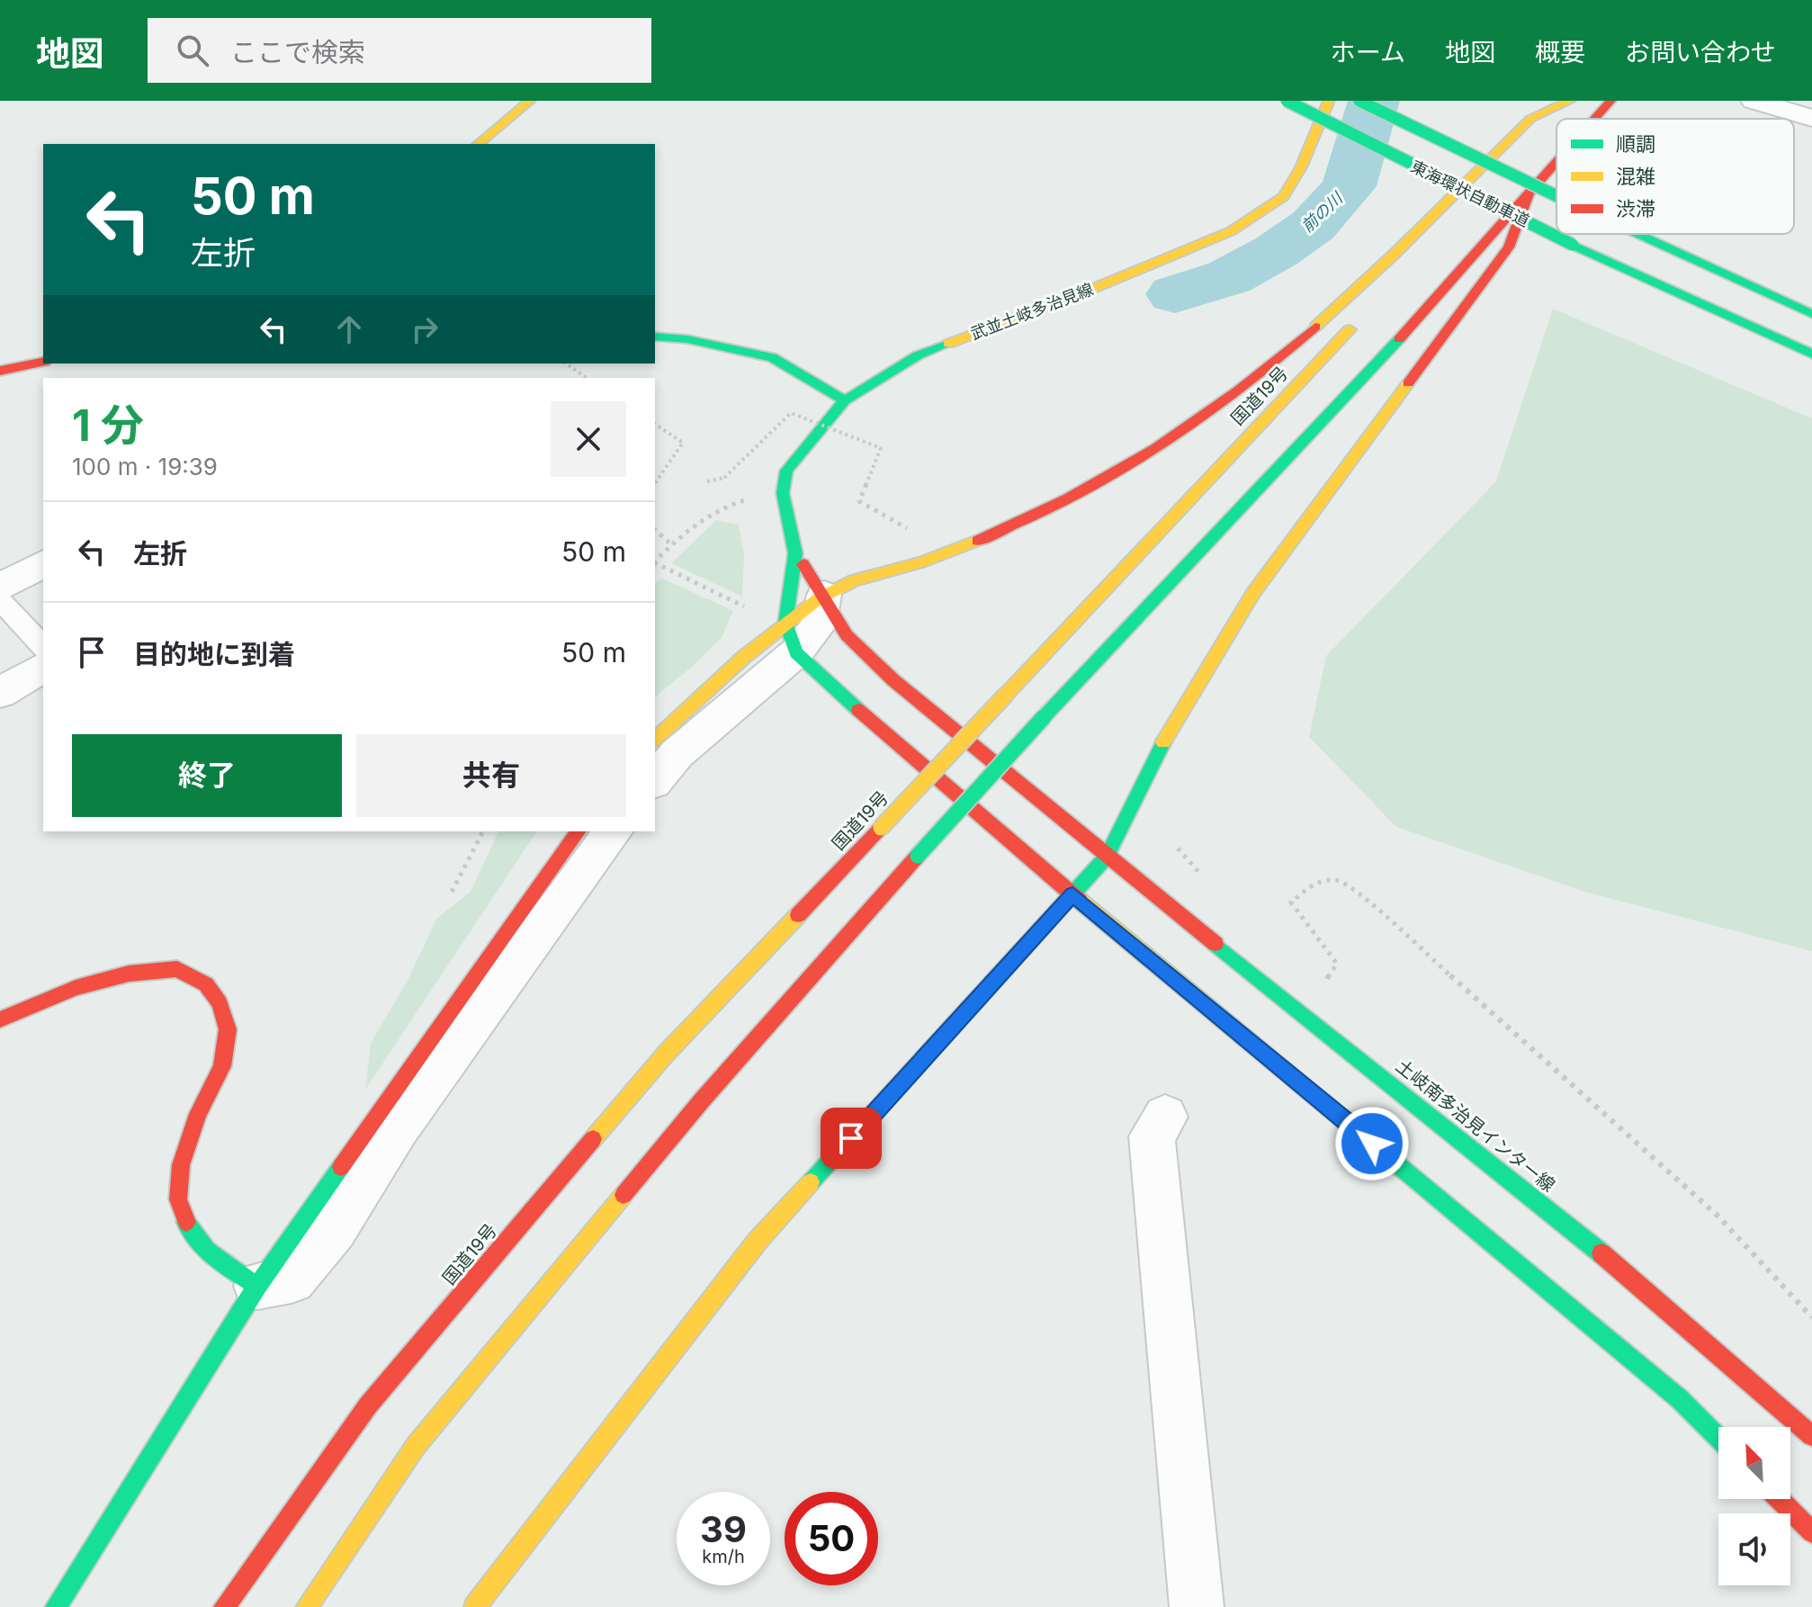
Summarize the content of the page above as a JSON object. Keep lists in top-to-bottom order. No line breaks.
{"streets":{"main road":["東海環状自動車道","武並土岐多治見線","国道19号","土岐南多治見インター線"]},"water":["前の川"],"legend":["順調","混雑","渋滞"],"north":"top left","page":{"header":"地図","search":"ここで検索","nav":["ホーム","地図","概要","お問い合わせ"],"turn":["50 m","左折"],"heading":["1 分","100 m · 19:39"],"list":[{"name":"左折","value":"50 m"},{"name":"目的地に到着","value":"50 m"}],"buttons":["終了","共有"],"speed":"39 km/h","limit":"50"}}
